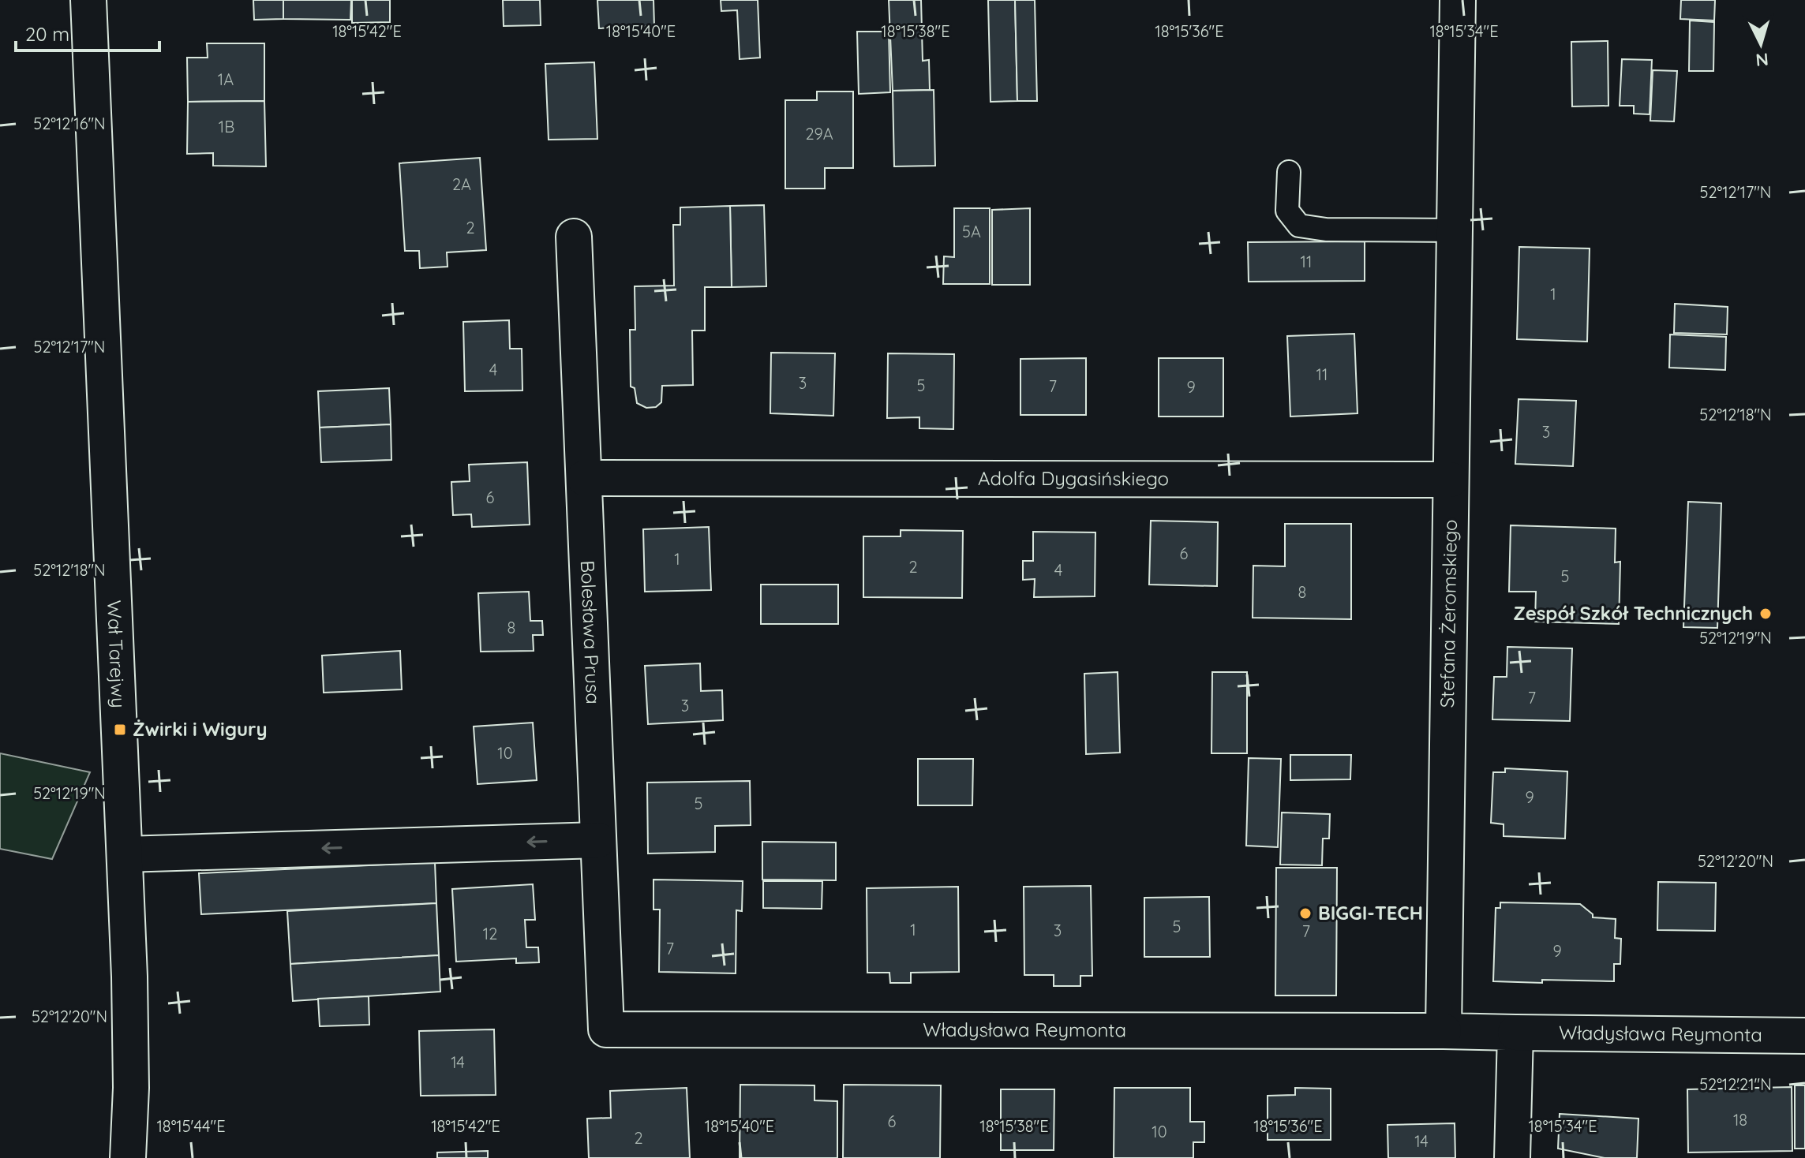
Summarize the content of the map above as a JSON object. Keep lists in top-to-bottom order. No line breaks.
{"streets":{"street":["Adolfa Dygasińskiego","Stefana Żeromskiego","Bolesława Prusa","Wał Tarejwy","Władysława Reymonta"]},"crossings":[["Adolfa Dygasińskiego","Stefana Żeromskiego"],["Adolfa Dygasińskiego","Bolesława Prusa"],["Stefana Żeromskiego","Władysława Reymonta"],["Bolesława Prusa","Władysława Reymonta"]],"places":{"other":["Zespół Szkół Technicznych","BIGGI-TECH"],"transit":["Żwirki i Wigury"]},"house_numbers":["1A","1B","29A","2A","2","5A","11","1","4","11","3","5","7","9","3","6","6","1","2","4","5","8","8","7","3","10","9","5","5","1","3","7","12","7","9","14","18","6","10","2","14"],"scale_bar":"20 m","north":"bottom","coordinates":["18°15'42\"E","18°15'40\"E","18°15'38\"E","18°15'36\"E","18°15'34\"E","52°12'16\"N","52°12'17\"N","52°12'18\"N","52°12'19\"N","52°12'20\"N","52°12'21\"N","18°15'44\"E"]}
